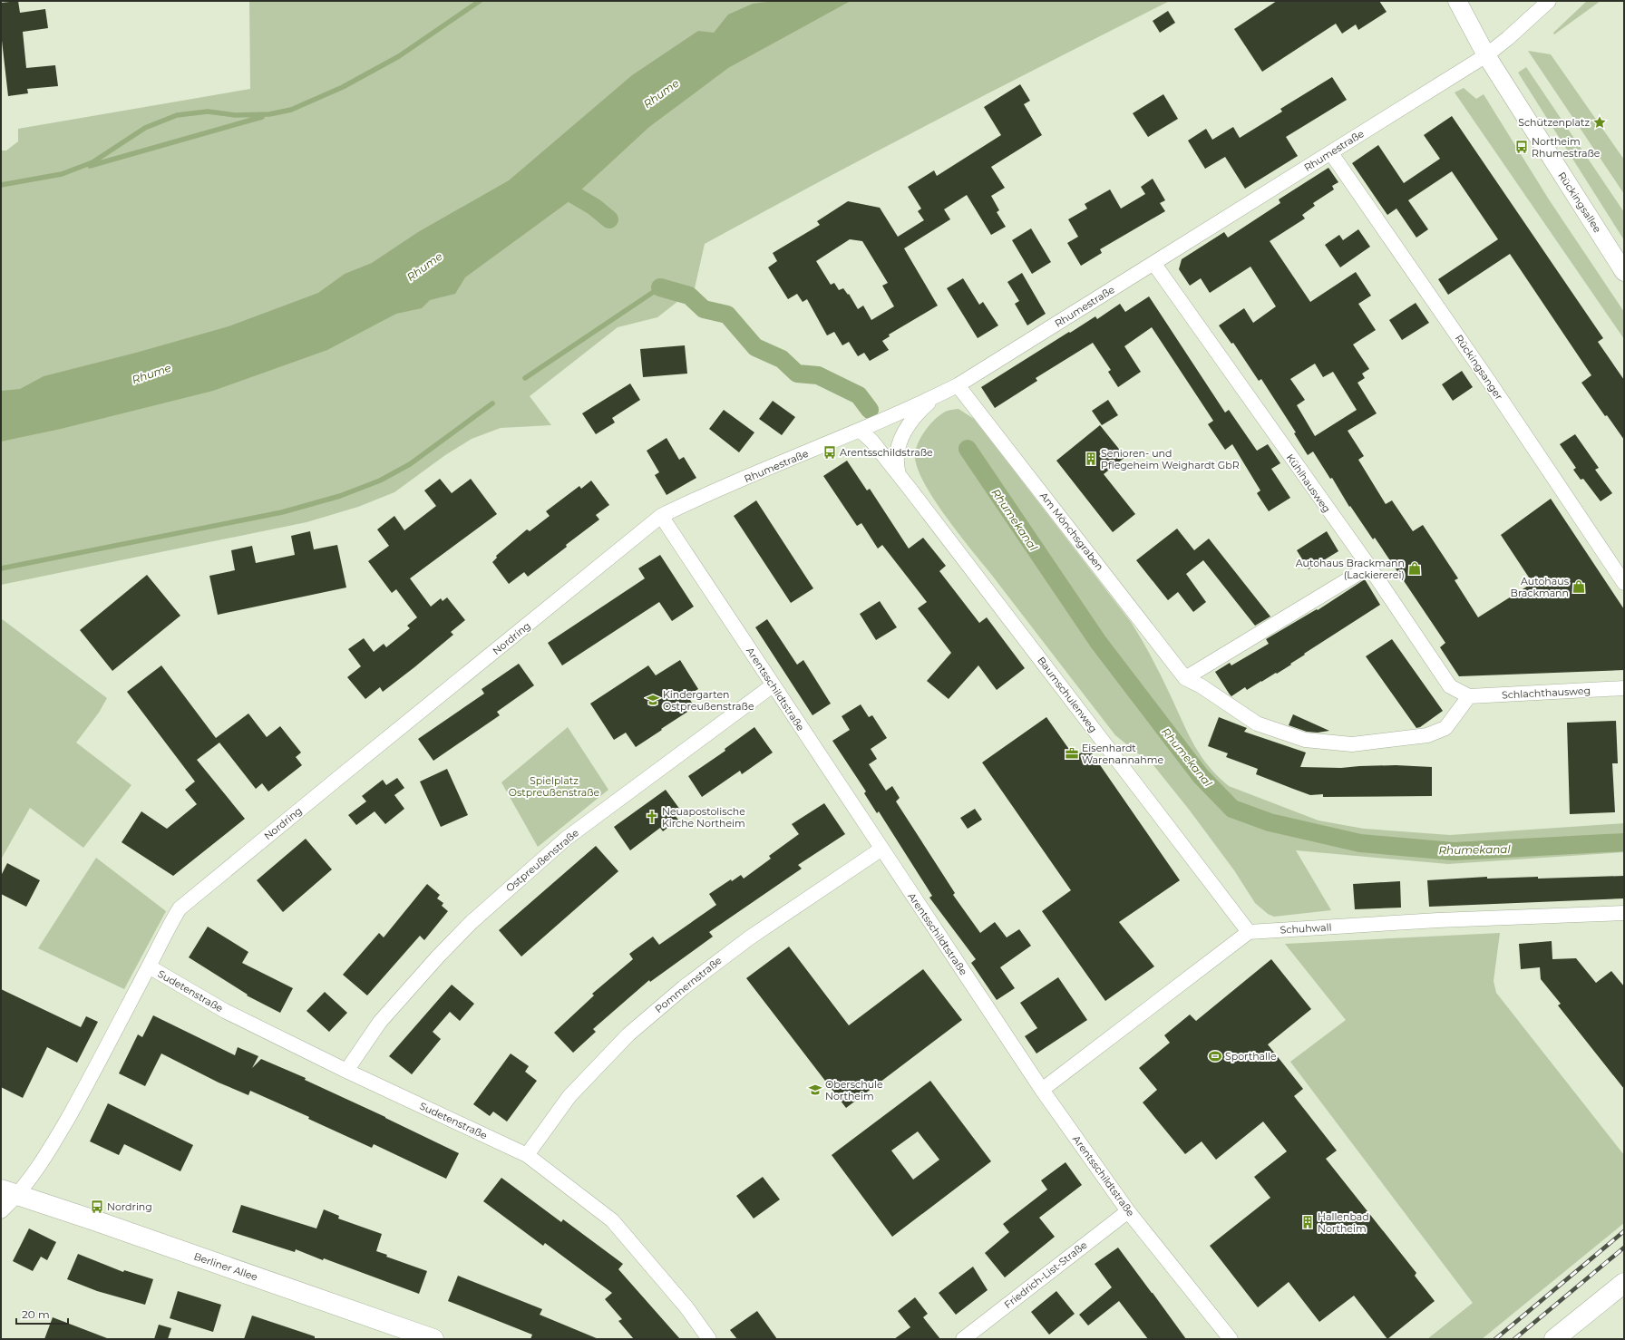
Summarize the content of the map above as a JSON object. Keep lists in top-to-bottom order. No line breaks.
{"streets":{"main road":["Berliner Allee"],"street":["Rhumestraße","Rückingsallee","Rückingsanger","Kühlhausweg","Am Mönchsgraben","Nordring","Arentsschildtstraße","Schlachthausweg","Baumschulenweg","Ostpreußenstraße","Schuhwall","Pommernstraße","Sudetenstraße","Friedrich-List-Straße"]},"crossings":[["Rhumestraße","Rückingsallee"],["Rhumestraße","Rückingsanger"],["Rhumestraße","Kühlhausweg"],["Rhumestraße","Am Mönchsgraben"],["Rhumestraße","Nordring"],["Rhumestraße","Arentsschildtstraße"],["Rhumestraße","Baumschulenweg"],["Kühlhausweg","Am Mönchsgraben"],["Kühlhausweg","Schlachthausweg"],["Am Mönchsgraben","Schlachthausweg"],["Nordring","Arentsschildtstraße"],["Nordring","Sudetenstraße"],["Nordring","Berliner Allee"],["Arentsschildtstraße","Ostpreußenstraße"],["Arentsschildtstraße","Pommernstraße"],["Arentsschildtstraße","Friedrich-List-Straße"],["Baumschulenweg","Schuhwall"],["Ostpreußenstraße","Sudetenstraße"],["Pommernstraße","Sudetenstraße"]],"water":["Rhume","Rhumekanal"],"parks":["Spielplatz Ostpreußenstraße"],"places":{"place":["Schützenplatz"],"bus stop":["Northeim Rhumestraße","Arentsschildstraße","Nordring"],"building":["Senioren- und Pflegeheim Weighardt GbR","Hallenbad Northeim"],"shop":["Autohaus Brackmann (Lackiererei)","Autohaus Brackmann"],"school or university":["Kindergarten Ostpreußenstraße","Oberschule Northeim"],"office":["Eisenhardt Warenannahme"],"church":["Neuapostolische Kirche Northeim"],"sports":["Sporthalle"]},"scale_bar":"20 m"}
